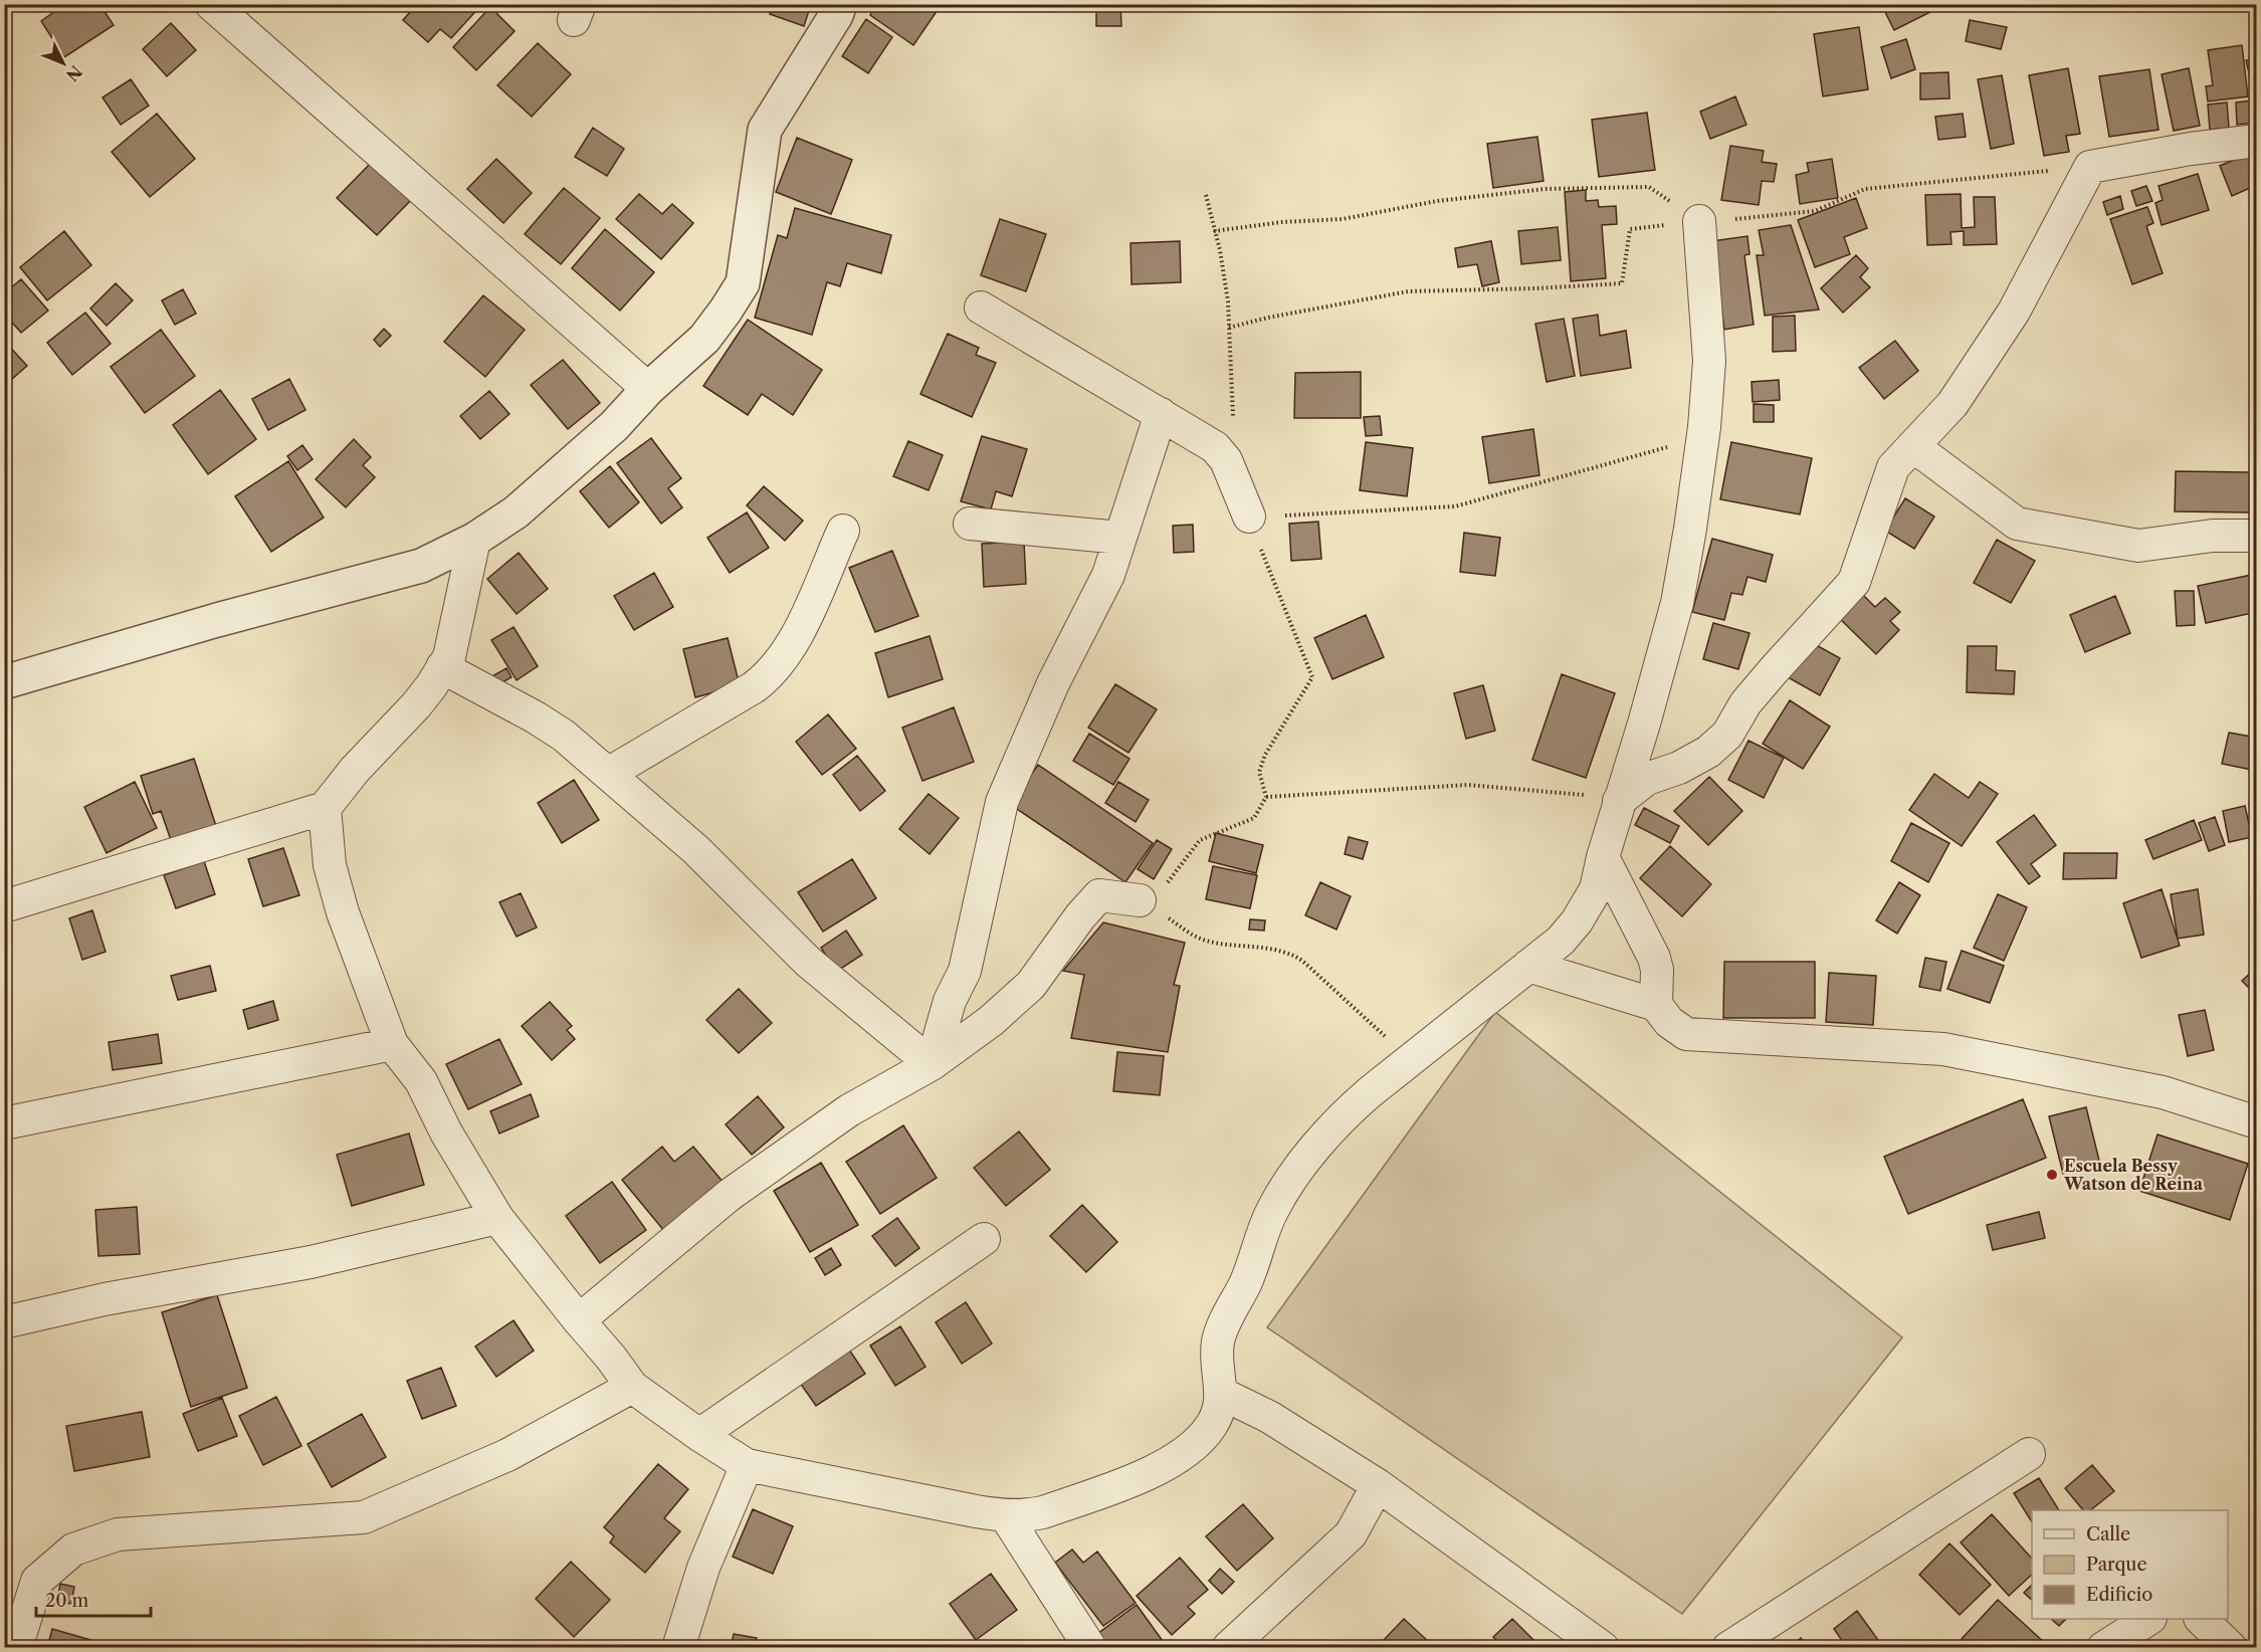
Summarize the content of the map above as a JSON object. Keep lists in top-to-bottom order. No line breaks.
{"places":["Escuela Bessy Watson de Reina"],"legend":["Calle","Parque","Edificio"],"scale_bar":"20 m","north":"bottom right"}
